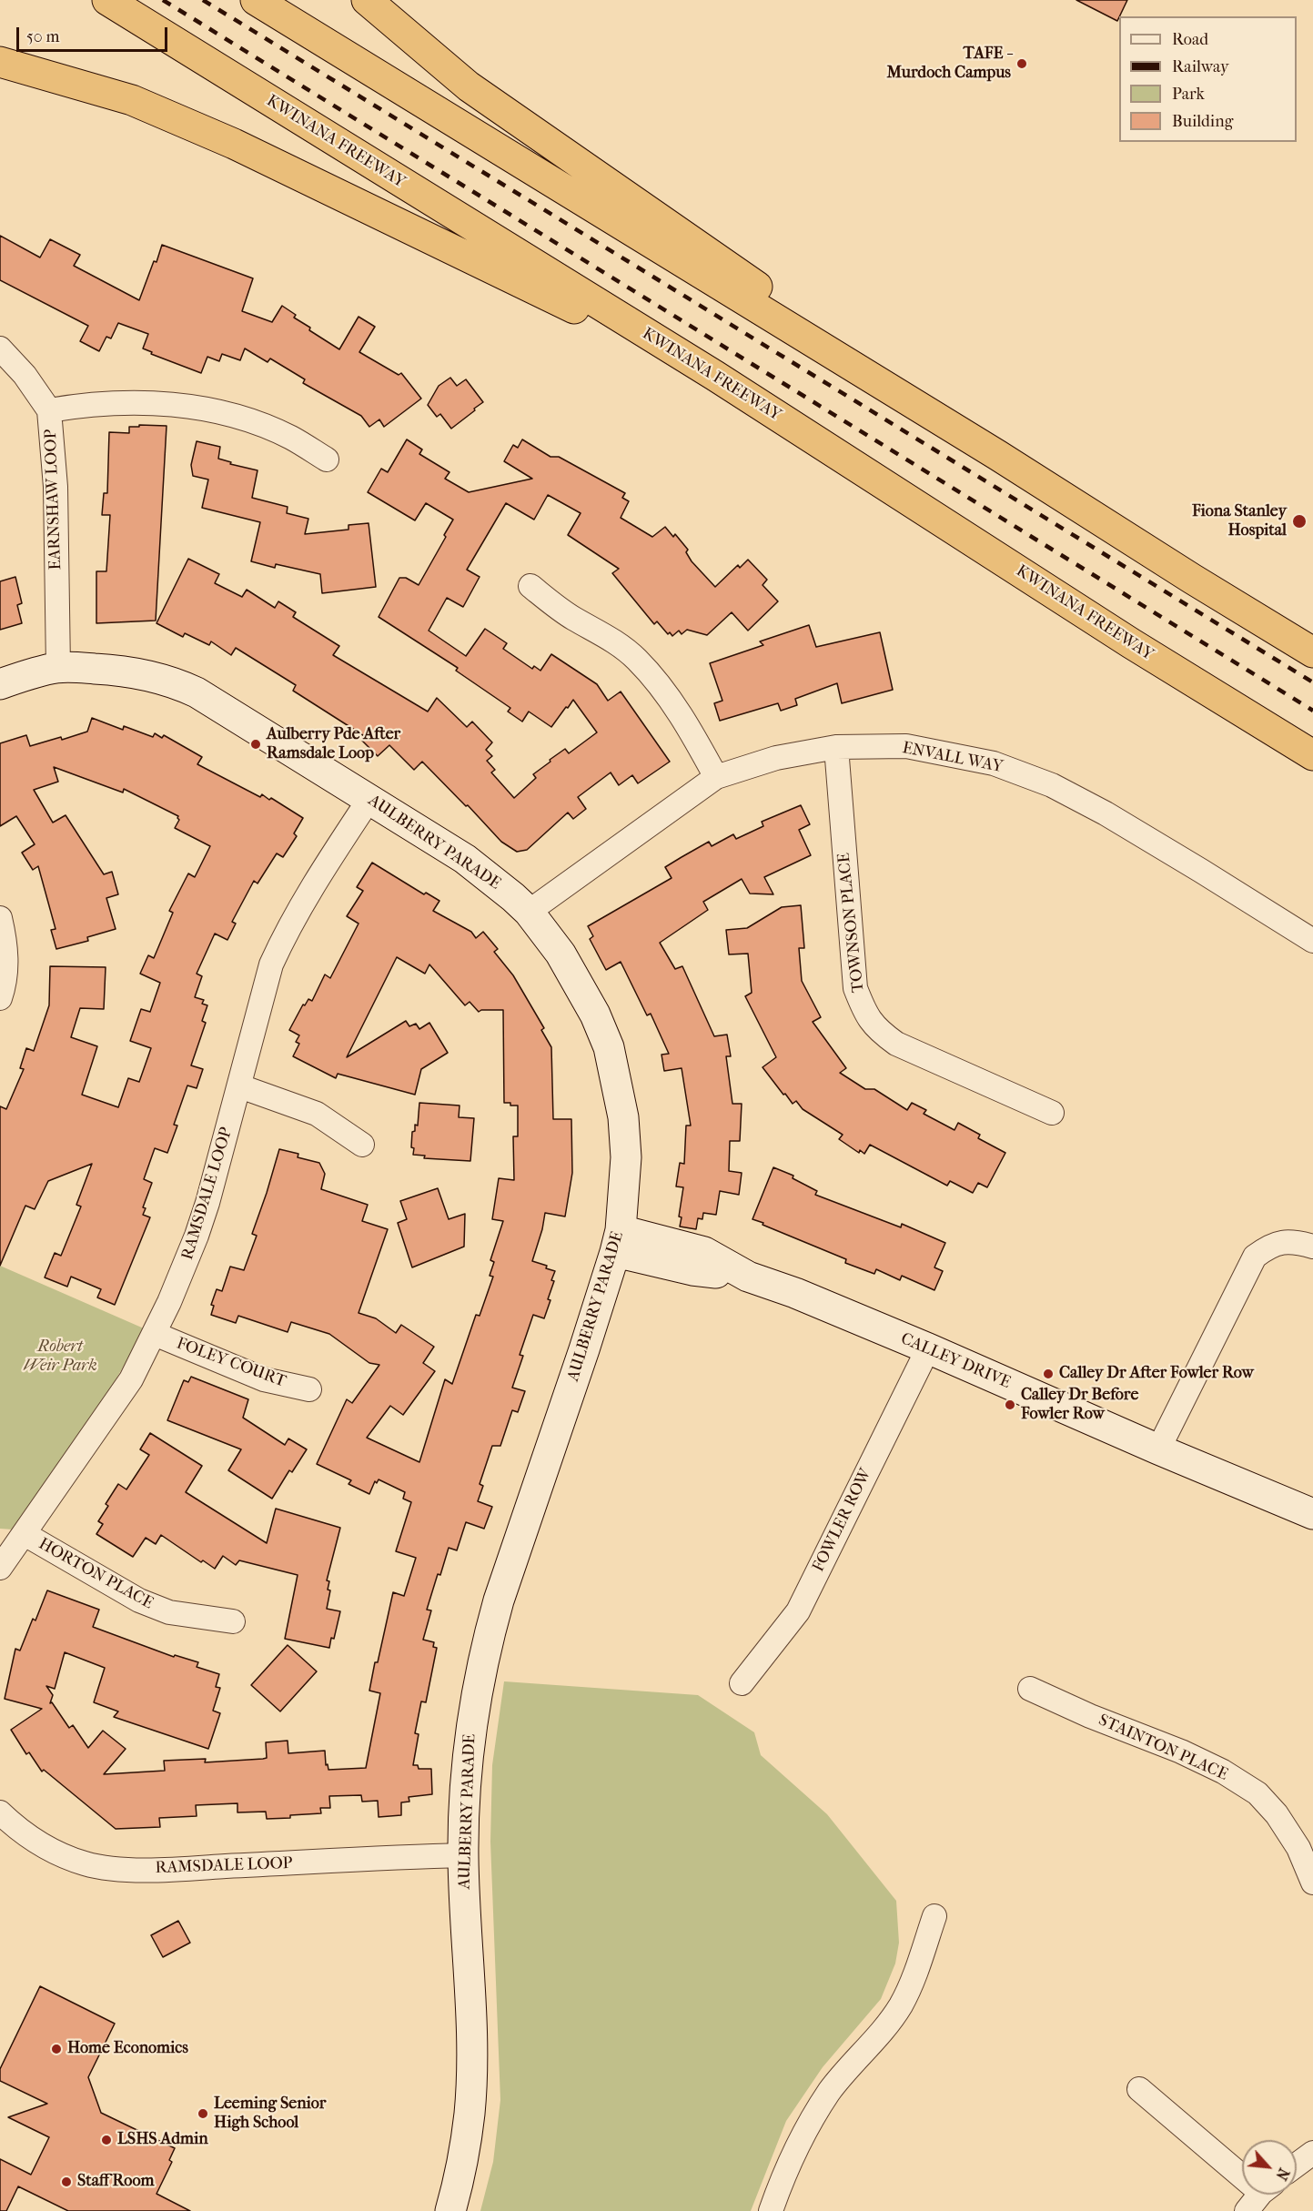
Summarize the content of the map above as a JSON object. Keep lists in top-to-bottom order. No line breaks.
{"streets":{"highway":["KWINANA FREEWAY"],"main road":["AULBERRY PARADE","CALLEY DRIVE"],"street":["EARNSHAW LOOP","ENVALL WAY","TOWNSON PLACE","RAMSDALE LOOP","FOLEY COURT","FOWLER ROW","HORTON PLACE","STAINTON PLACE"]},"crossings":[["EARNSHAW LOOP","AULBERRY PARADE"],["ENVALL WAY","AULBERRY PARADE"],["ENVALL WAY","TOWNSON PLACE"],["AULBERRY PARADE","RAMSDALE LOOP"],["AULBERRY PARADE","CALLEY DRIVE"],["RAMSDALE LOOP","FOLEY COURT"],["RAMSDALE LOOP","HORTON PLACE"],["CALLEY DRIVE","FOWLER ROW"]],"parks":["Robert Weir Park"],"places":["TAFE - Murdoch Campus","Fiona Stanley Hospital","Aulberry Pde After Ramsdale Loop","Calley Dr After Fowler Row","Calley Dr Before Fowler Row","Home Economics","Leeming Senior High School","LSHS Admin","Staff Room"],"legend":["Road","Railway","Park","Building"],"scale_bar":"50 m","north":"bottom right"}
